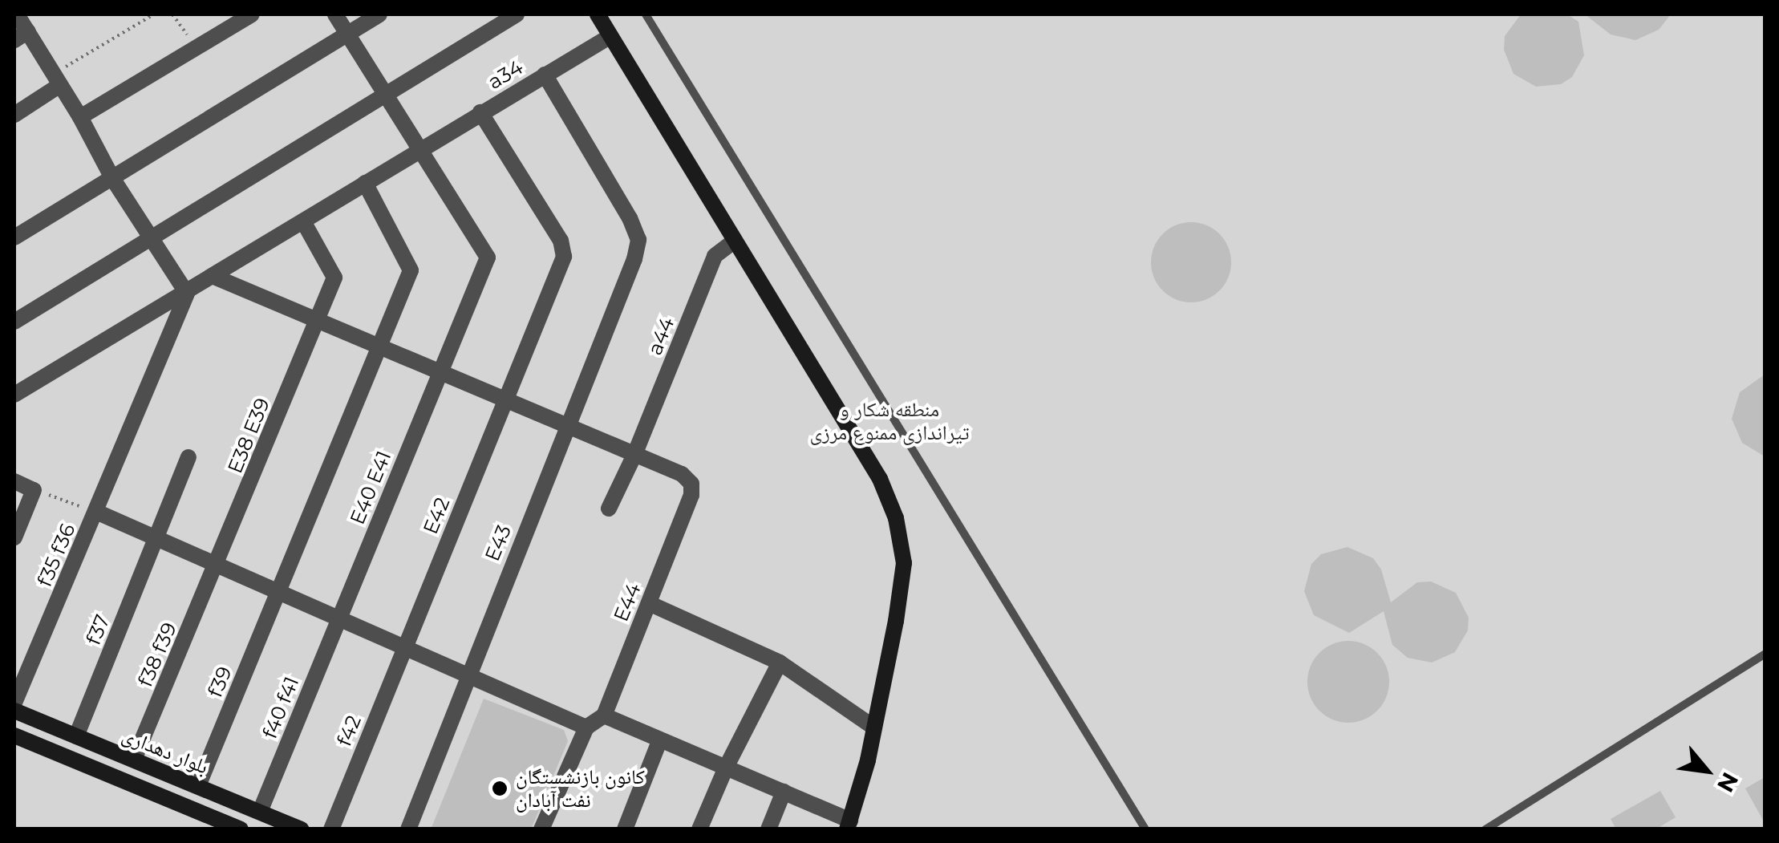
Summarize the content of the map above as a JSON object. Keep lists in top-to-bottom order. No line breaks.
{"streets":{"main road":["بلوار دهداری"],"street":["a34","a44","E38 E39","E40 E41","E42","E43","f35 f36","E44","f37","f38 f39","f39","f40 f41","f42"]},"crossings":[["a34","E38 E39"],["a34","E40 E41"],["a34","E42"],["a34","E43"],["a34","f35 f36"],["a34","f39"],["a44","E44"],["E38 E39","f38 f39"],["E40 E41","f40 f41"],["E42","f42"],["f37","بلوار دهداری"],["f38 f39","بلوار دهداری"],["f39","بلوار دهداری"],["f40 f41","بلوار دهداری"]],"parks":["منطقه شکار و تیراندازی ممنوع مرزی"],"places":["کانون بازنشستگان نفت آبادان"],"north":"bottom right"}
